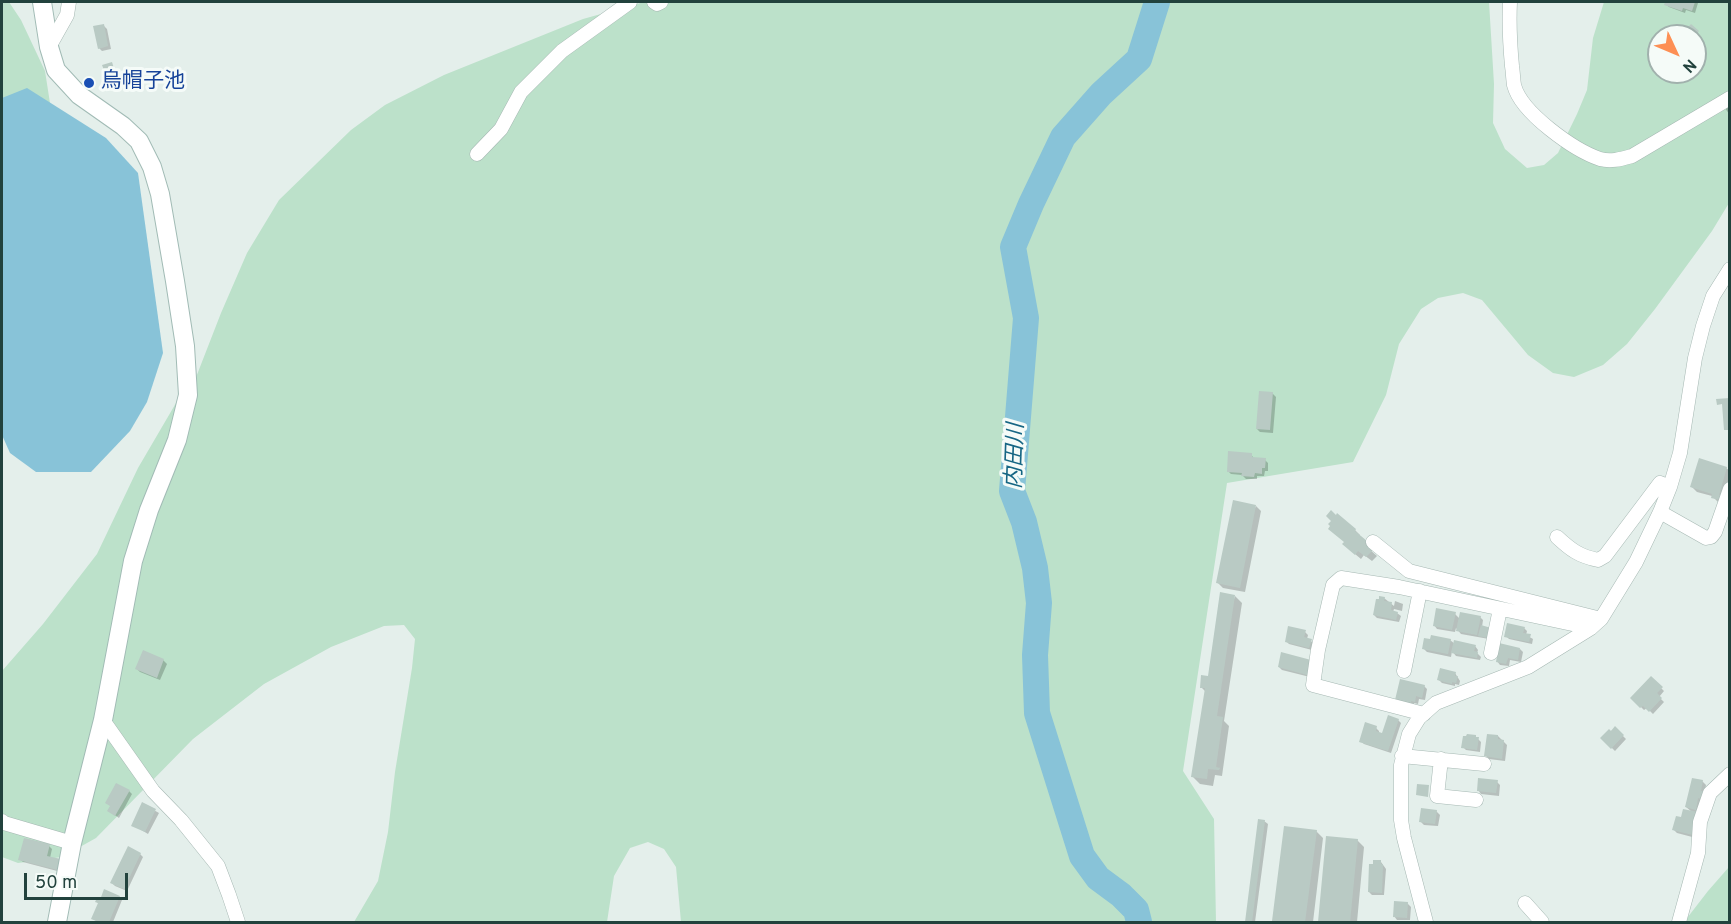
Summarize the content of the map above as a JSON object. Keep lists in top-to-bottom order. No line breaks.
{"water":["内田川"],"places":["烏帽子池"],"scale_bar":"50 m","north":"bottom right"}
